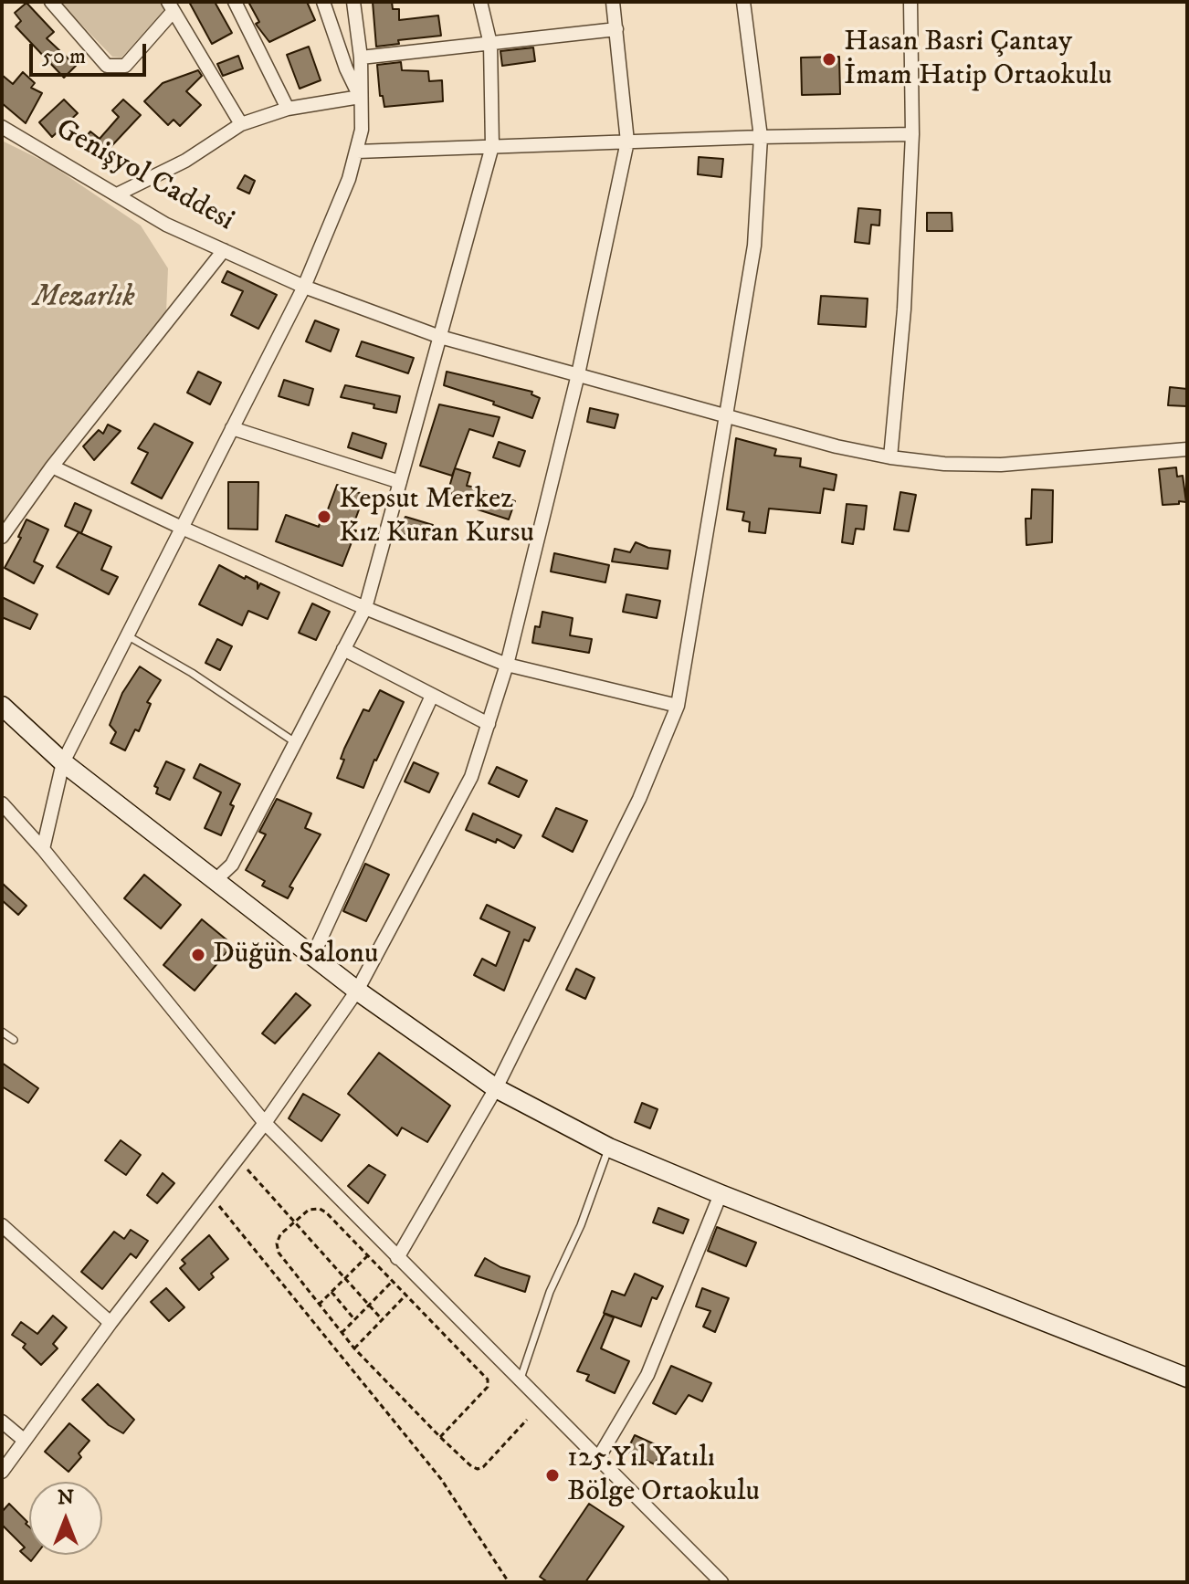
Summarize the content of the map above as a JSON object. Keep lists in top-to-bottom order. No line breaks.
{"streets":{"street":["Genişyol Caddesi"]},"parks":["Mezarlık"],"places":["Hasan Basri Çantay İmam Hatip Ortaokulu","Kepsut Merkez Kız Kuran Kursu","Düğün Salonu","125.Yıl Yatılı Bölge Ortaokulu"],"scale_bar":"50 m","north":"top"}
